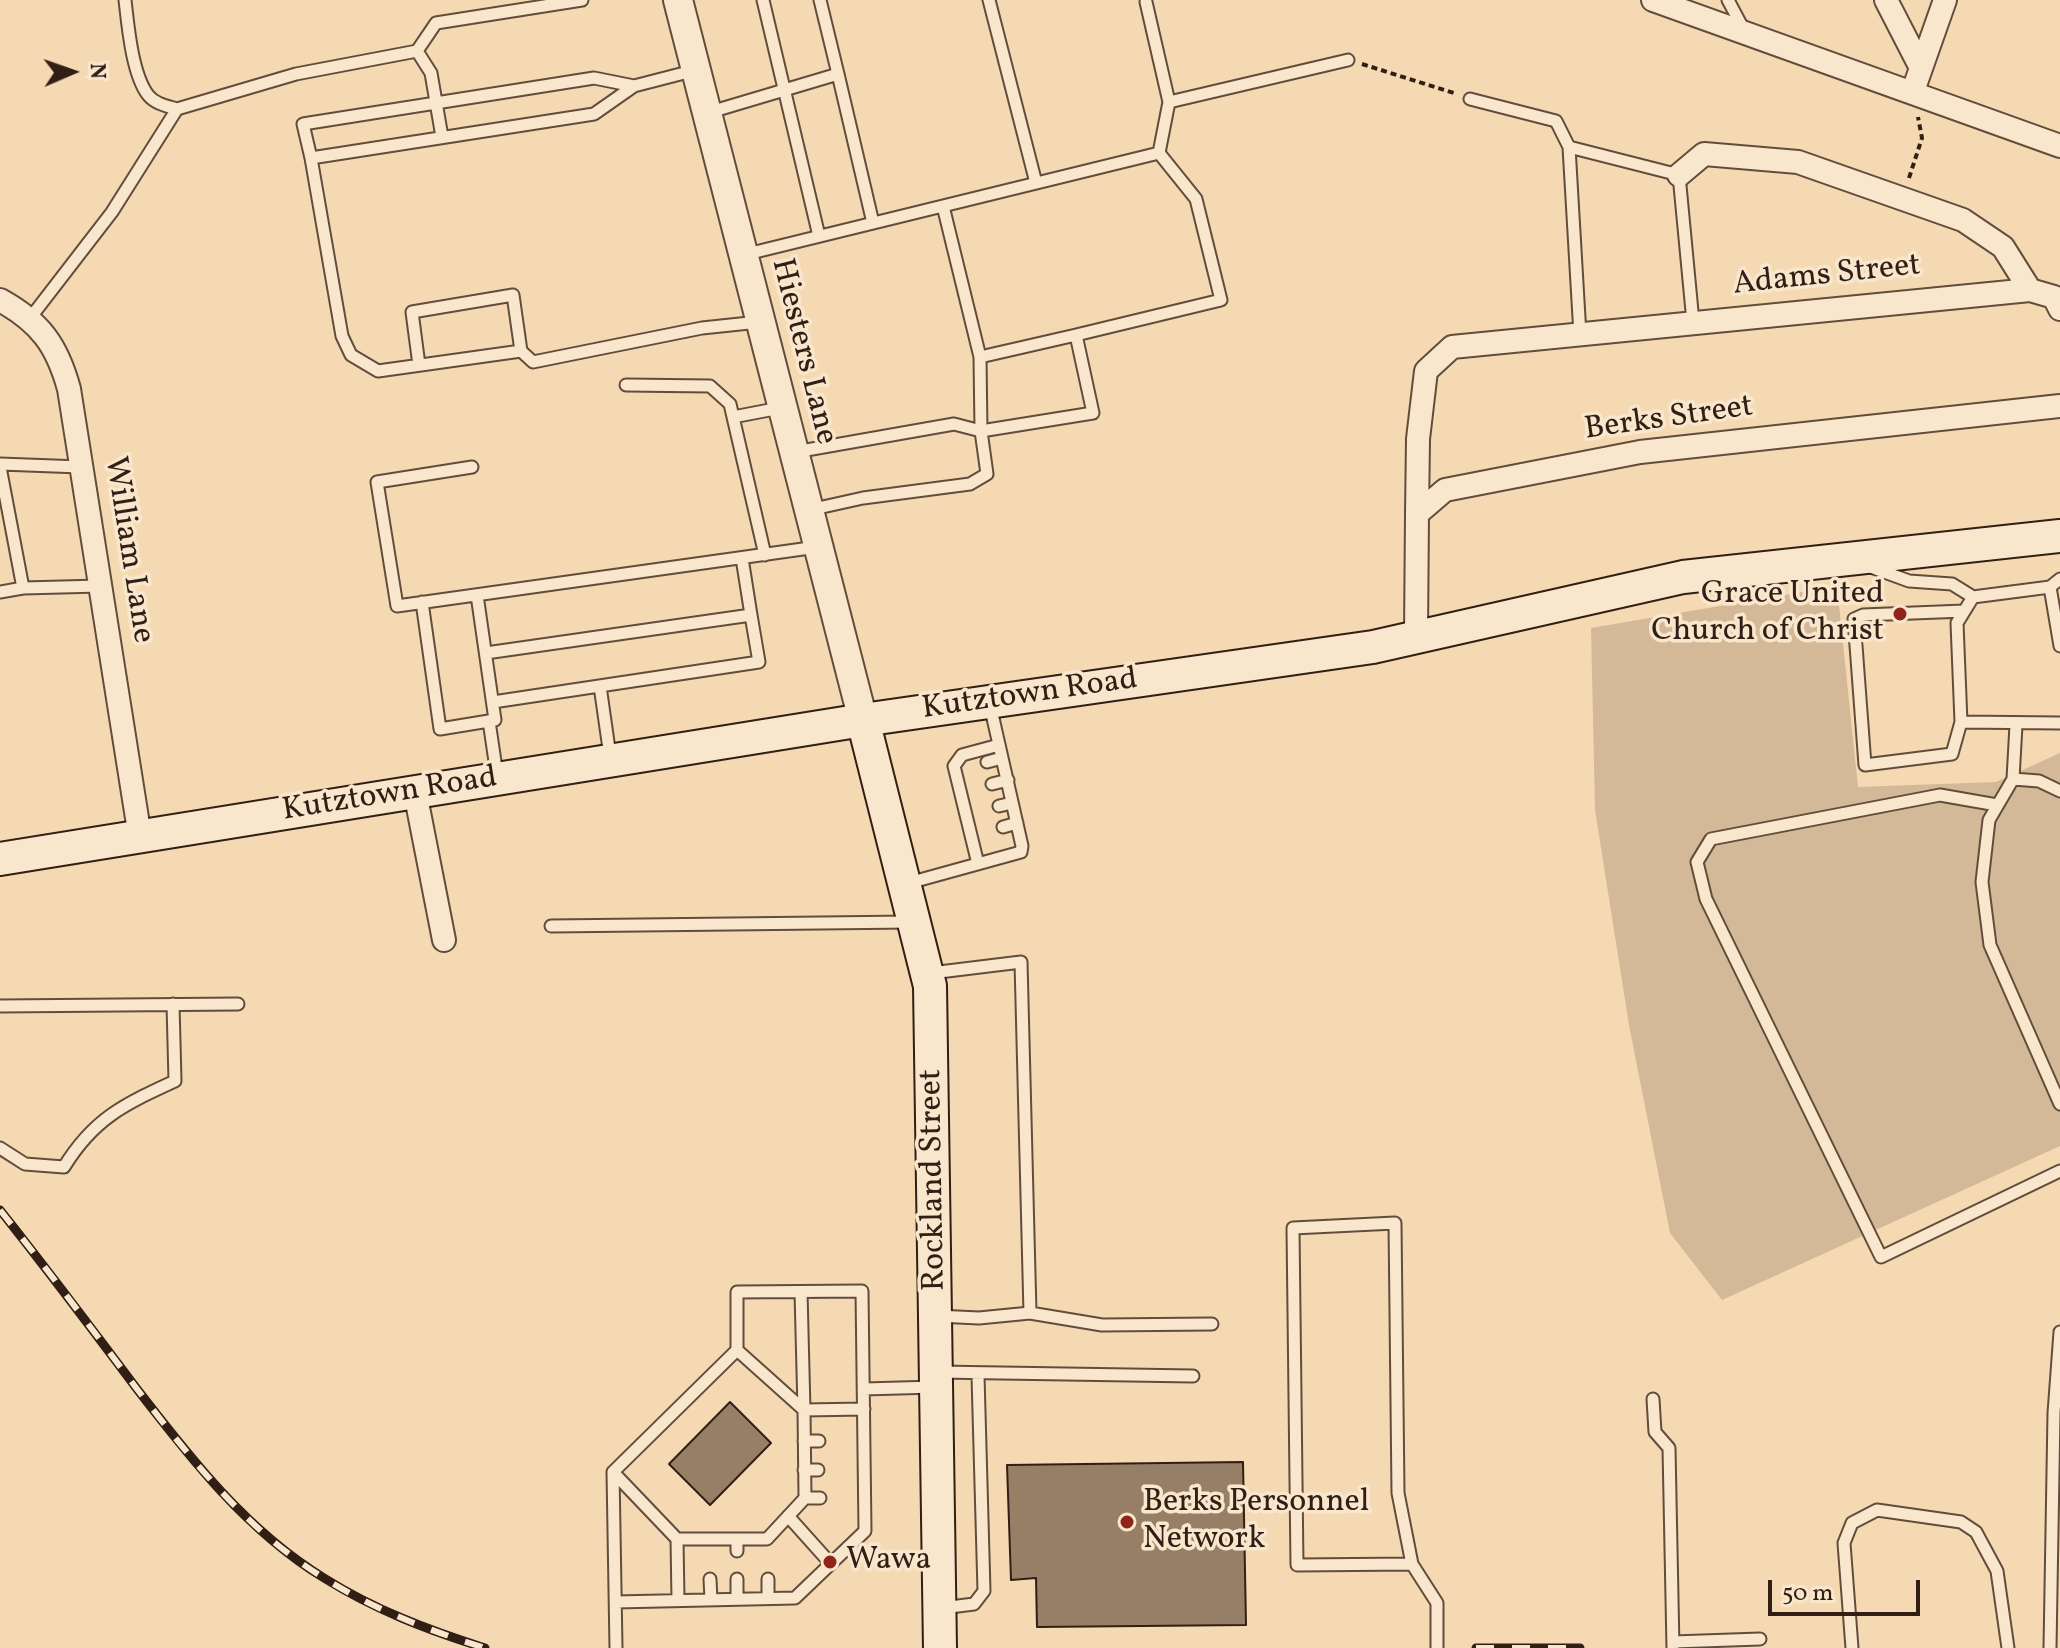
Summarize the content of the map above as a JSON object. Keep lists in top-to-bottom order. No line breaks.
{"streets":{"main road":["Kutztown Road","Rockland Street"],"street":["Adams Street","Hiesters Lane","Berks Street","William Lane"]},"crossings":[["Adams Street","Berks Street"],["Hiesters Lane","Kutztown Road"],["Hiesters Lane","Rockland Street"],["William Lane","Kutztown Road"],["Kutztown Road","Rockland Street"]],"places":["Grace United Church of Christ","Berks Personnel Network","Wawa"],"scale_bar":"50 m","north":"right"}
